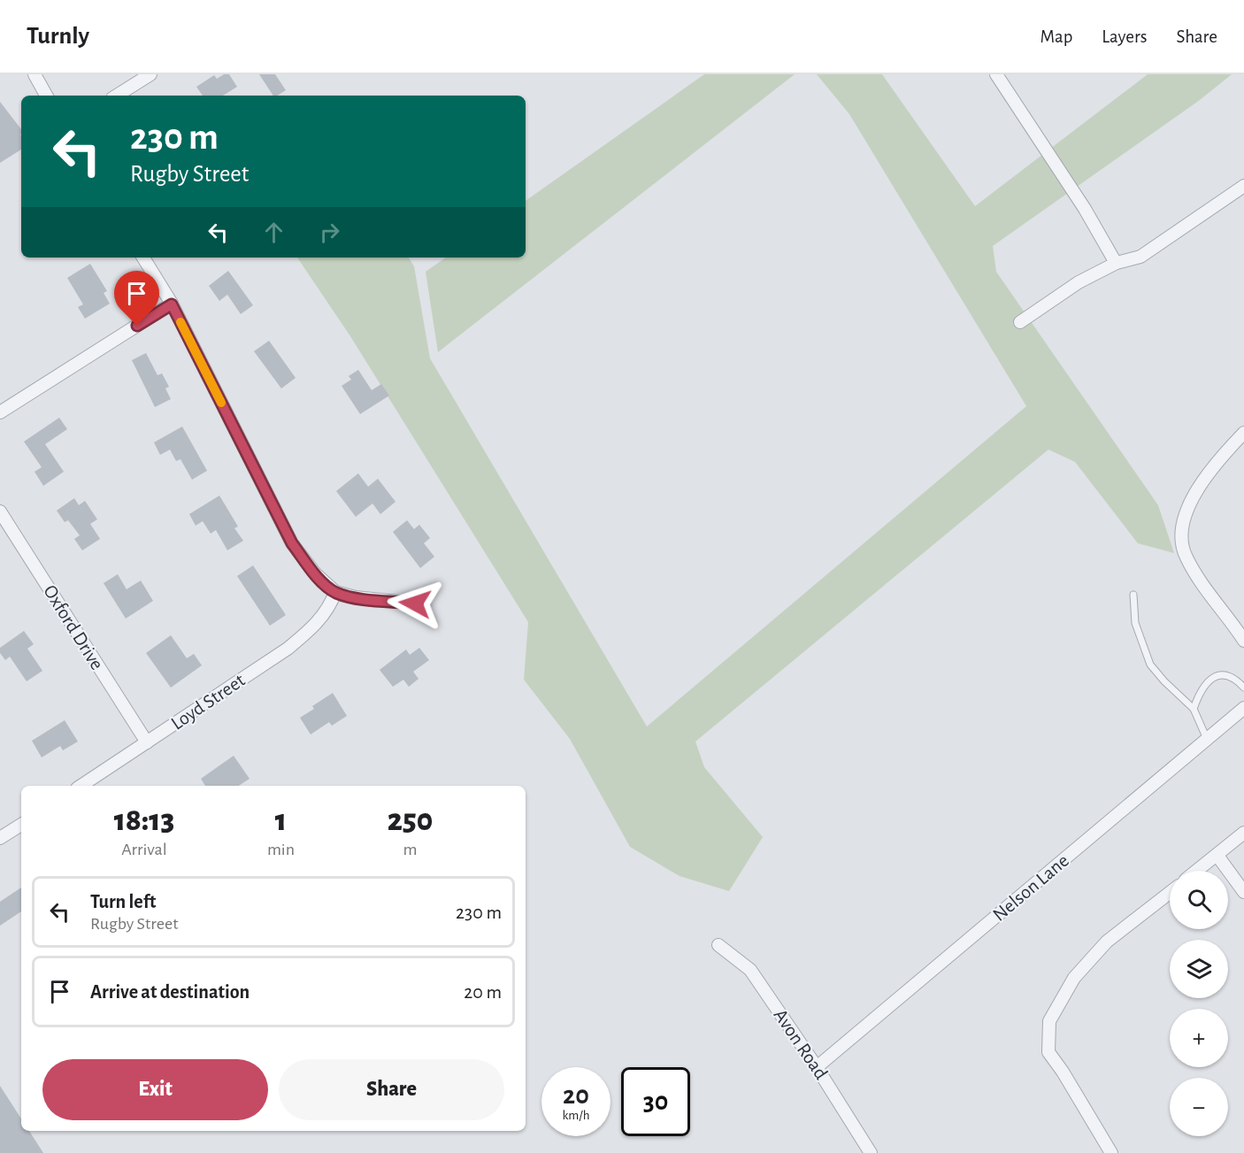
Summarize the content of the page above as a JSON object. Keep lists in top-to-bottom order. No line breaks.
{"streets":{"street":["Oxford Drive","Loyd Street","Nelson Lane","Avon Road"]},"crossings":[["Oxford Drive","Loyd Street"],["Nelson Lane","Avon Road"]],"page":{"header":"Turnly","nav":["Map","Layers","Share"],"turn":["230 m","Rugby Street"],"eta":["18:13","Arrival","1","min","250","m"],"map_buttons":["+","−"],"list":[{"name":"Turn left","note":"Rugby Street","value":"230 m"},{"name":"Arrive at destination","value":"20 m"}],"buttons":["Exit","Share"],"speed":"20 km/h","limit":"30"}}
